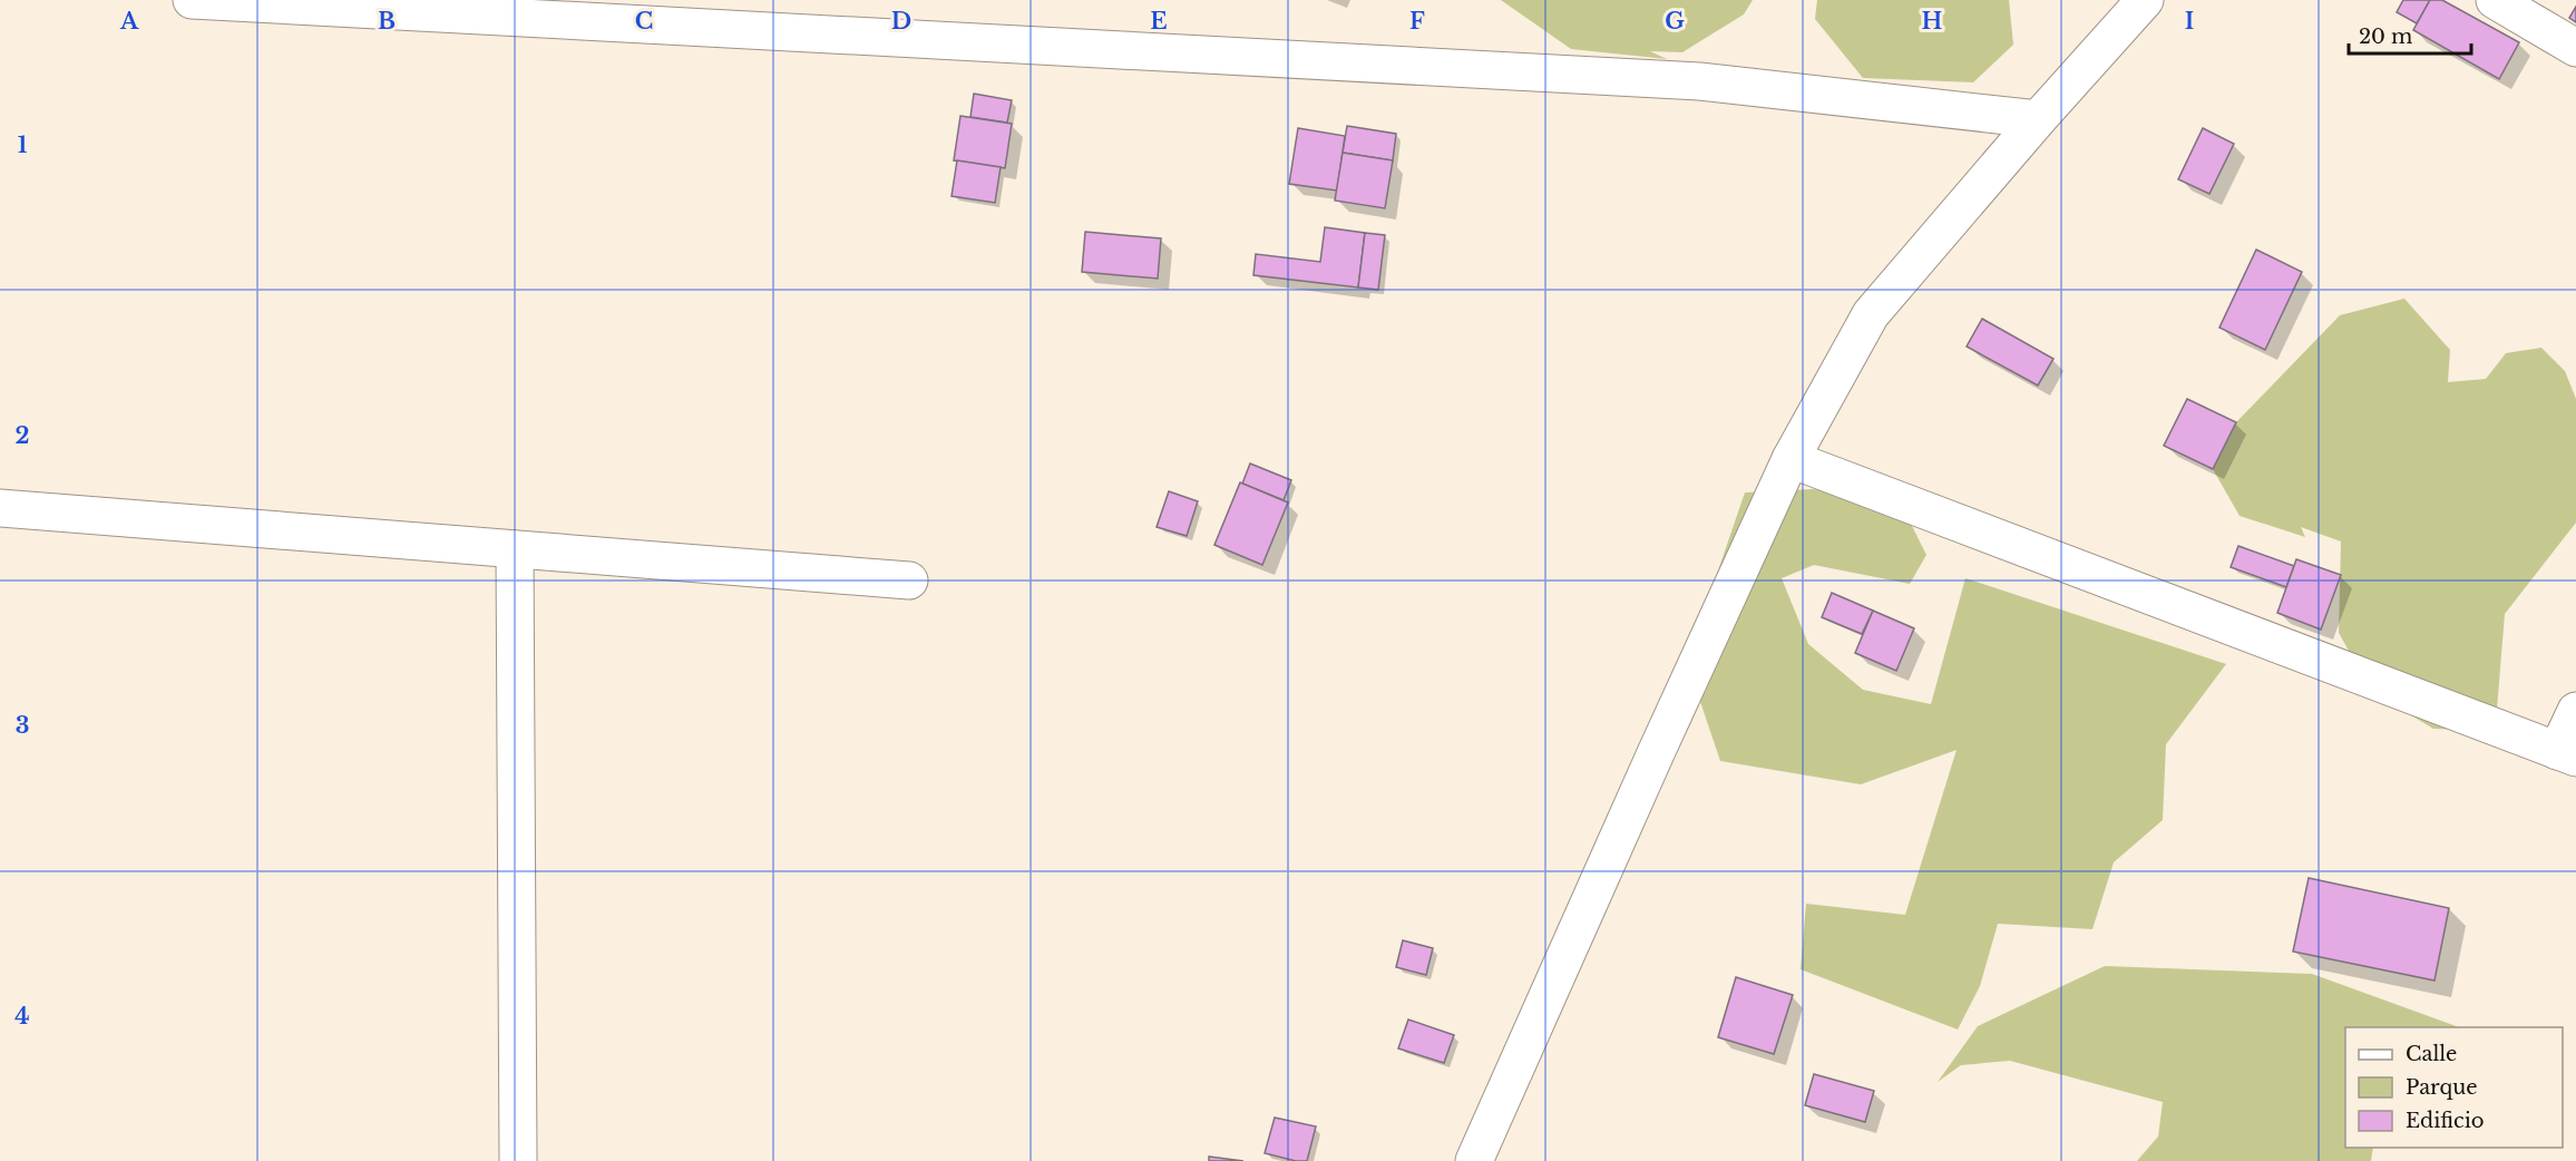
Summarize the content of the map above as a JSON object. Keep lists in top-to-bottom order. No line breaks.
{"legend":["Calle","Parque","Edificio"],"scale_bar":"20 m","grid":{"columns":["A","B","C","D","E","F","G","H","I"],"rows":["1","2","3","4"]}}
